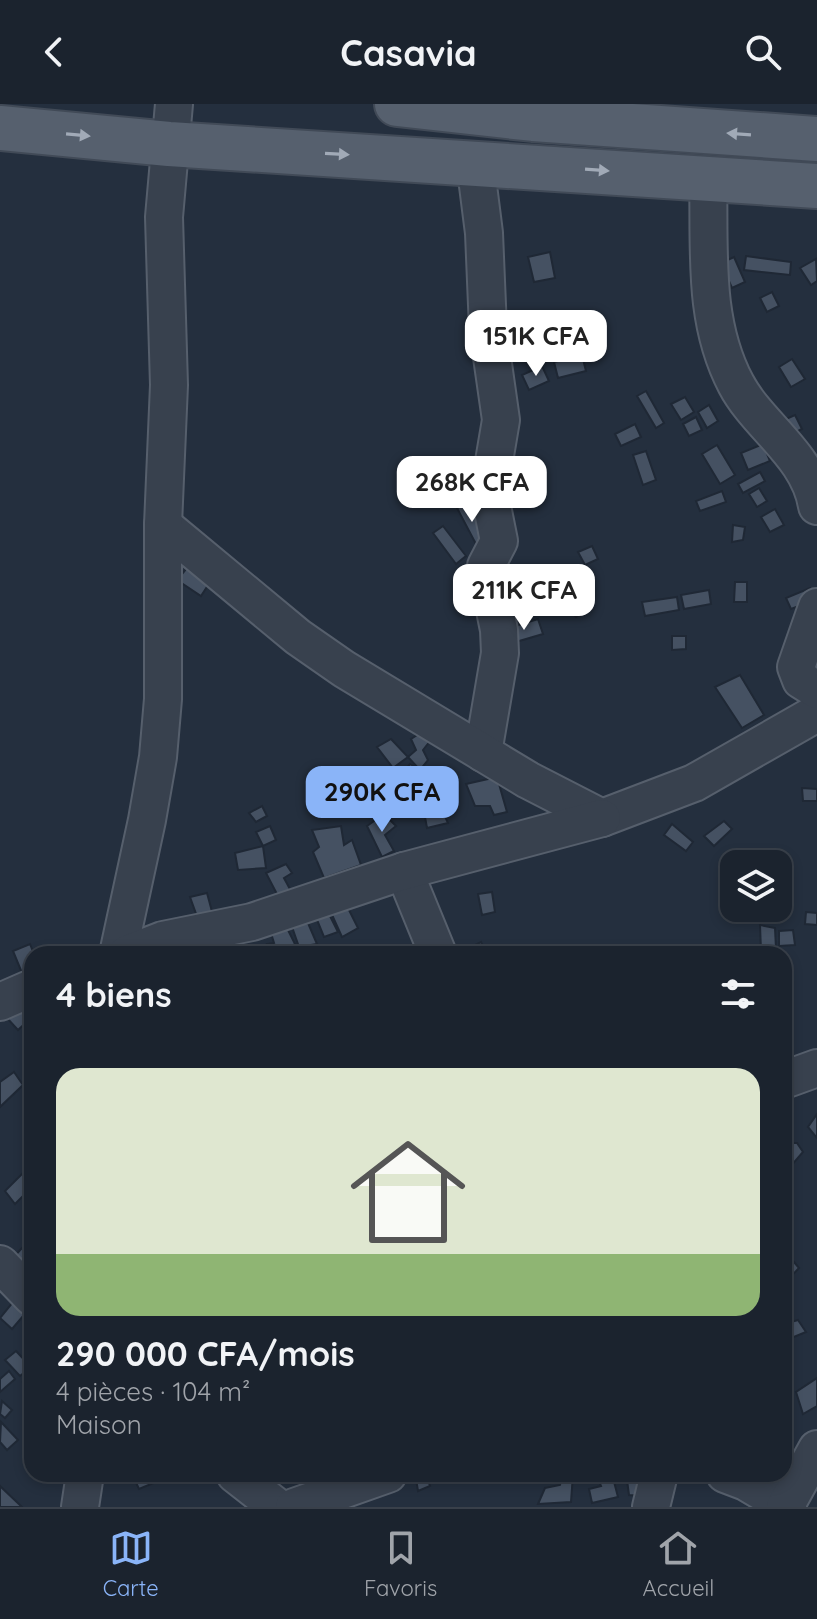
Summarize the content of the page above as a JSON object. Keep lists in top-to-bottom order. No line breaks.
{"page":{"header":"Casavia","price":["151K CFA","268K CFA","211K CFA","290K CFA"],"heading":"4 biens","list":[{"name":"290 000 CFA/mois","note":"4 pièces · 104 m² · Maison"}],"tabs":["Carte","Favoris","Accueil"]}}
